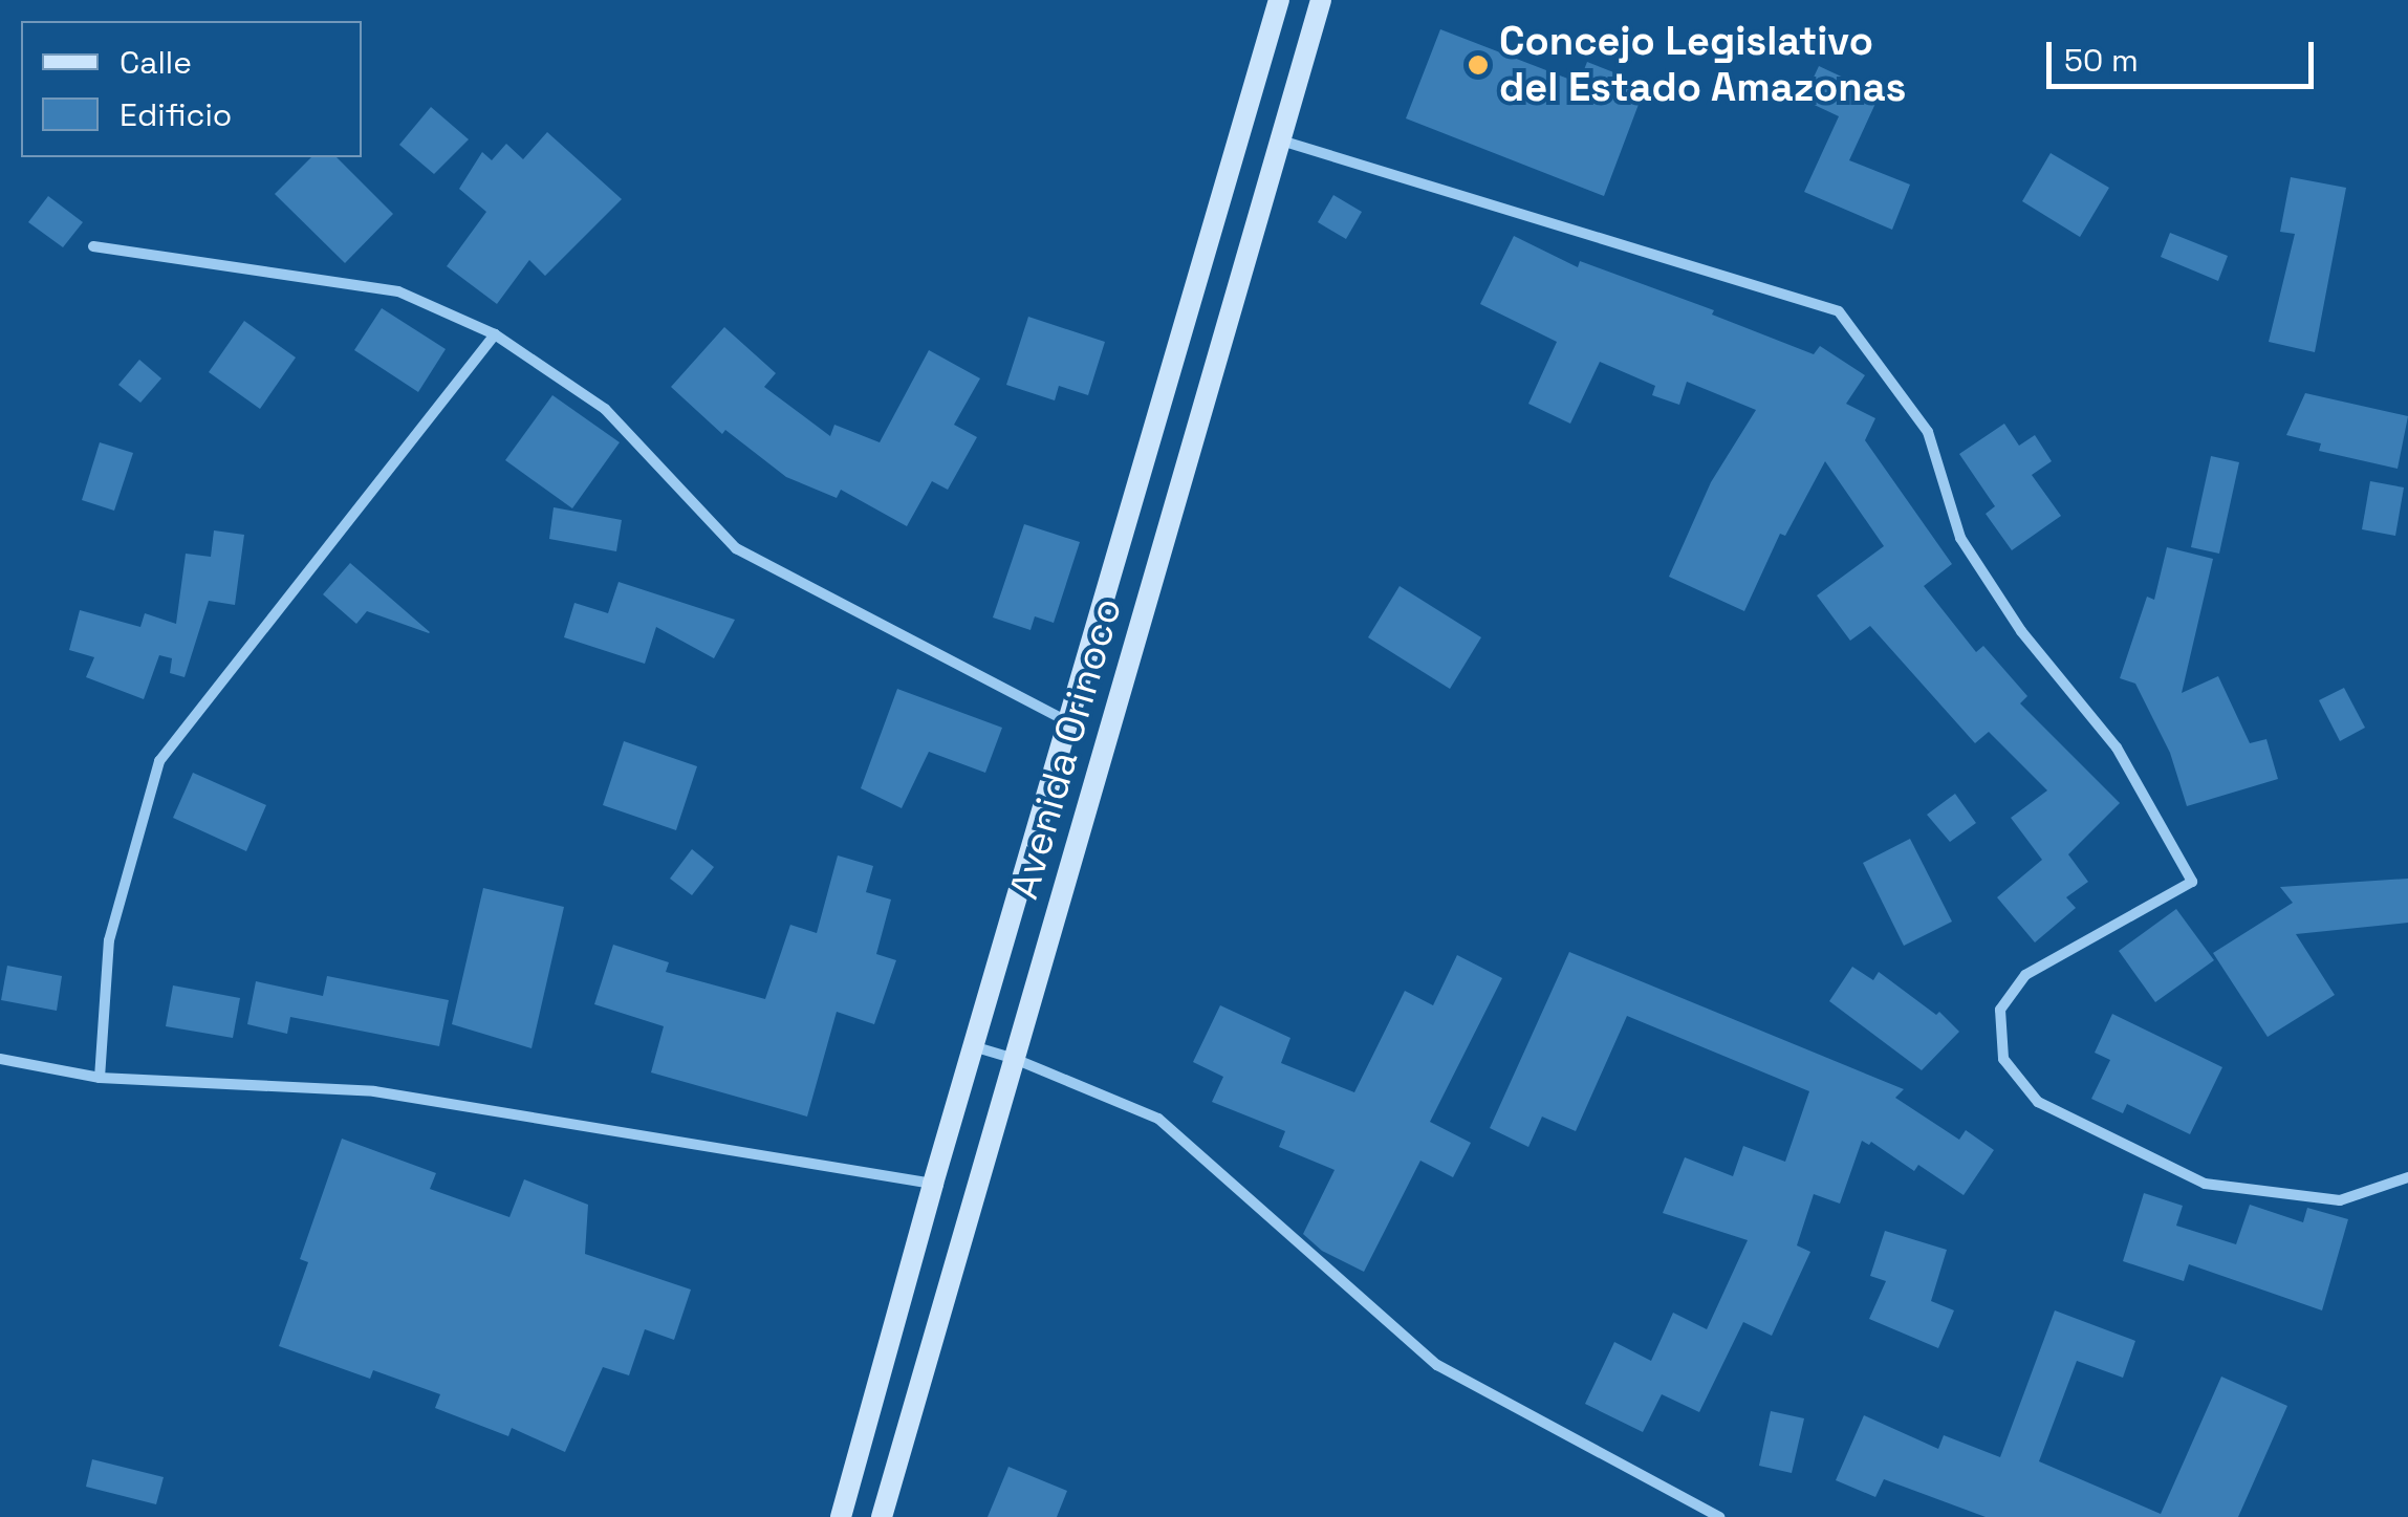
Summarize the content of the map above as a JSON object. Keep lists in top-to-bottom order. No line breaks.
{"streets":{"street":["Avenida Orinoco"]},"places":["Concejo Legislativo del Estado Amazonas"],"legend":["Calle","Edificio"],"scale_bar":"50 m"}
